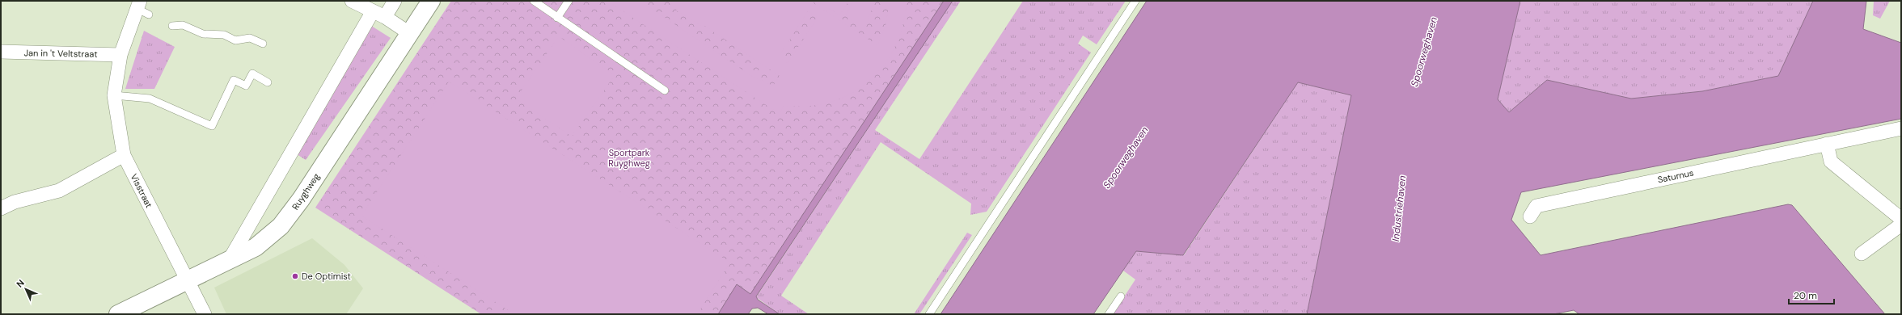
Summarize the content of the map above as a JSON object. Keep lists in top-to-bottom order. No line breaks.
{"streets":{"street":["Jan in 't Veltstraat","Saturnus","Visstraat","Ruyghweg"]},"crossings":[["Jan in 't Veltstraat","Visstraat"],["Visstraat","Ruyghweg"]],"water":["Spoorweghaven","Industriehaven"],"parks":["Sportpark Ruyghweg"],"places":["De Optimist"],"scale_bar":"20 m","north":"top left"}
